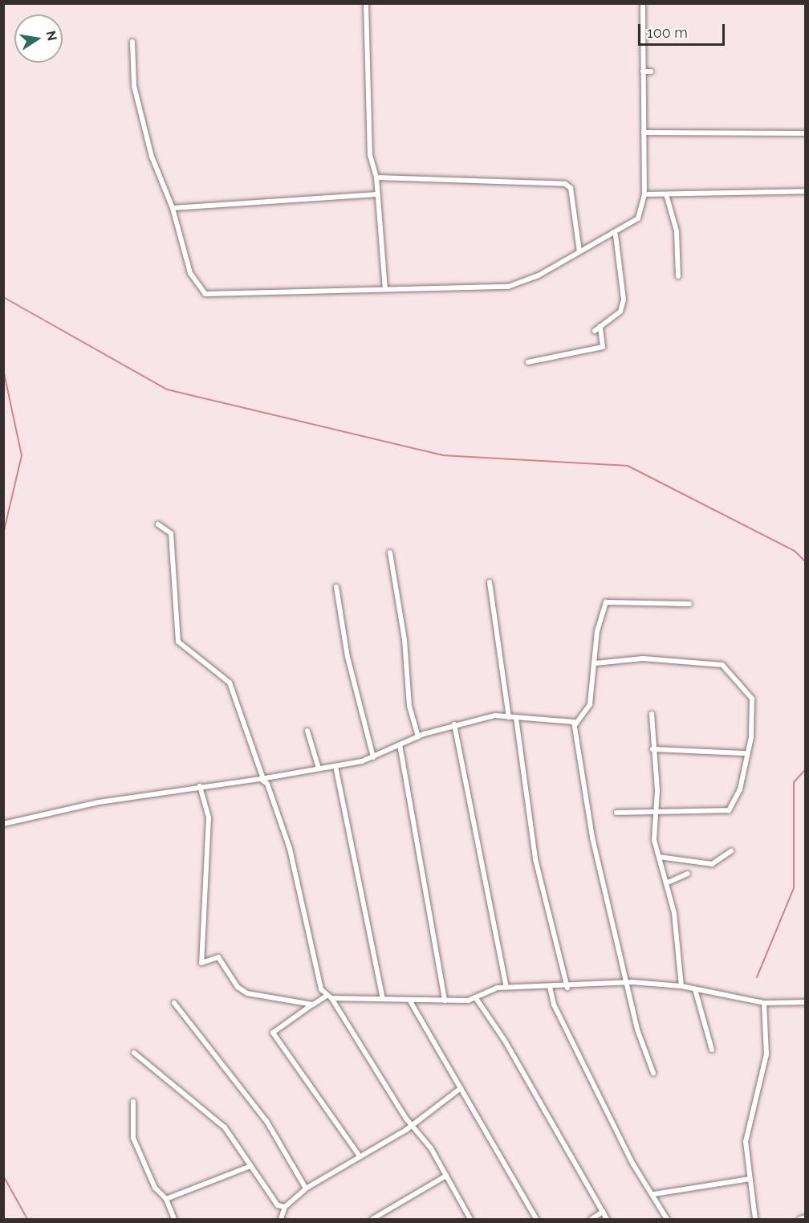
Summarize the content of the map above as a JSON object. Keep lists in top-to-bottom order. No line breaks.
{"scale_bar":"100 m","north":"right"}
